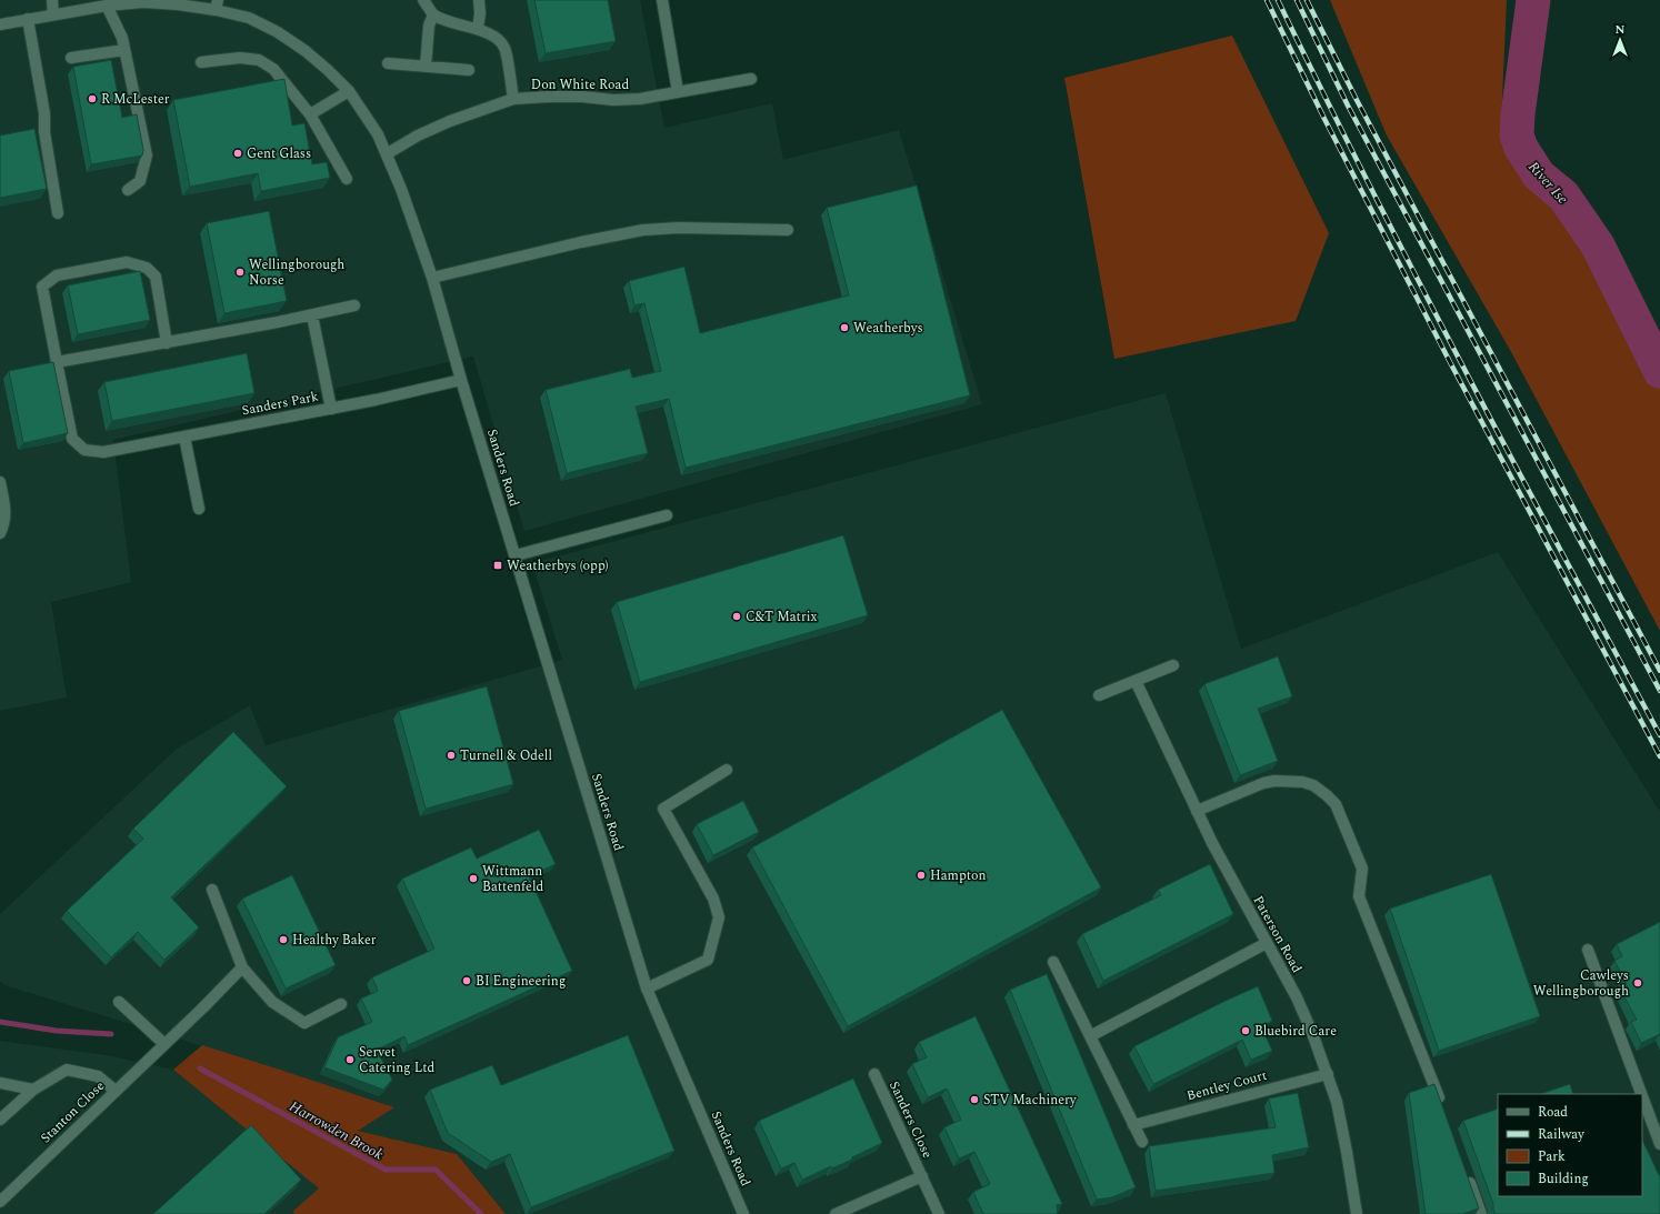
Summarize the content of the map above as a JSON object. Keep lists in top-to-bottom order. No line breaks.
{"streets":{"street":["Don White Road","Sanders Park","Sanders Road","Paterson Road","Bentley Court","Stanton Close","Sanders Close"]},"crossings":[["Don White Road","Sanders Road"],["Sanders Park","Sanders Road"],["Paterson Road","Bentley Court"]],"water":["River Ise","Harrowden Brook"],"places":{"other":["R McLester","Gent Glass","Wellingborough Norse","Weatherbys","C&T Matrix","Turnell & Odell","Hampton","Wittmann Battenfeld","Healthy Baker","BI Engineering","Cawleys Wellingborough","Bluebird Care","Servet Catering Ltd","STV Machinery"],"transit":["Weatherbys (opp)"]},"legend":["Road","Railway","Park","Building"],"north":"top"}
